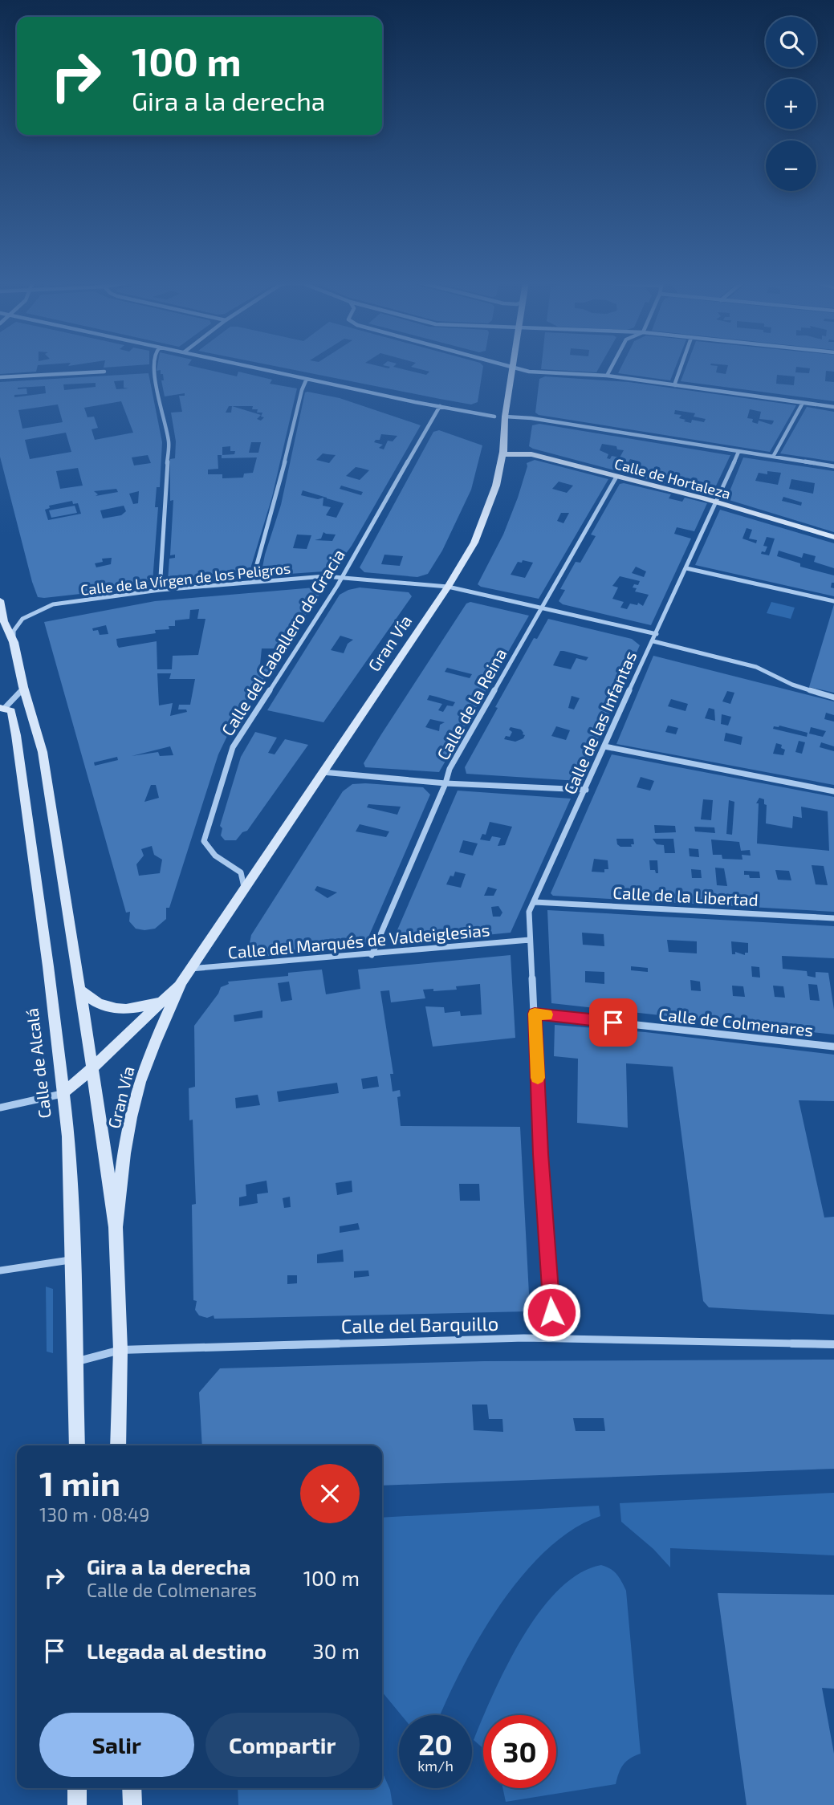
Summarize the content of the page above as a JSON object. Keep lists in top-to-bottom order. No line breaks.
{"streets":{"street":["Calle de Hortaleza","Calle de la Virgen de los Peligros","Calle del Caballero de Gracia","Gran Vía","Calle de la Reina","Calle de las Infantas","Calle de la Libertad","Calle del Marqués de Valdeiglesias","Calle de Colmenares","Calle de Alcalá","Calle del Barquillo"]},"crossings":[["Calle de Hortaleza","Gran Vía"],["Calle de Hortaleza","Calle de la Reina"],["Calle de Hortaleza","Calle de las Infantas"],["Calle de la Virgen de los Peligros","Calle del Caballero de Gracia"],["Calle de la Virgen de los Peligros","Gran Vía"],["Calle de la Virgen de los Peligros","Calle de la Reina"],["Calle de la Virgen de los Peligros","Calle de las Infantas"],["Calle del Caballero de Gracia","Gran Vía"],["Gran Vía","Calle del Marqués de Valdeiglesias"],["Gran Vía","Calle de Alcalá"],["Calle de la Reina","Calle del Marqués de Valdeiglesias"],["Calle de las Infantas","Calle de la Libertad"],["Calle de las Infantas","Calle del Marqués de Valdeiglesias"],["Calle de las Infantas","Calle de Colmenares"],["Calle de las Infantas","Calle del Barquillo"],["Calle de Alcalá","Calle del Barquillo"]],"page":{"map_buttons":["+","−"],"turn":["100 m","Gira a la derecha"],"heading":["1 min","130 m · 08:49"],"list":[{"name":"Gira a la derecha","note":"Calle de Colmenares","value":"100 m"},{"name":"Llegada al destino","value":"30 m"}],"buttons":["Salir","Compartir"],"speed":"20 km/h","limit":"30"}}
